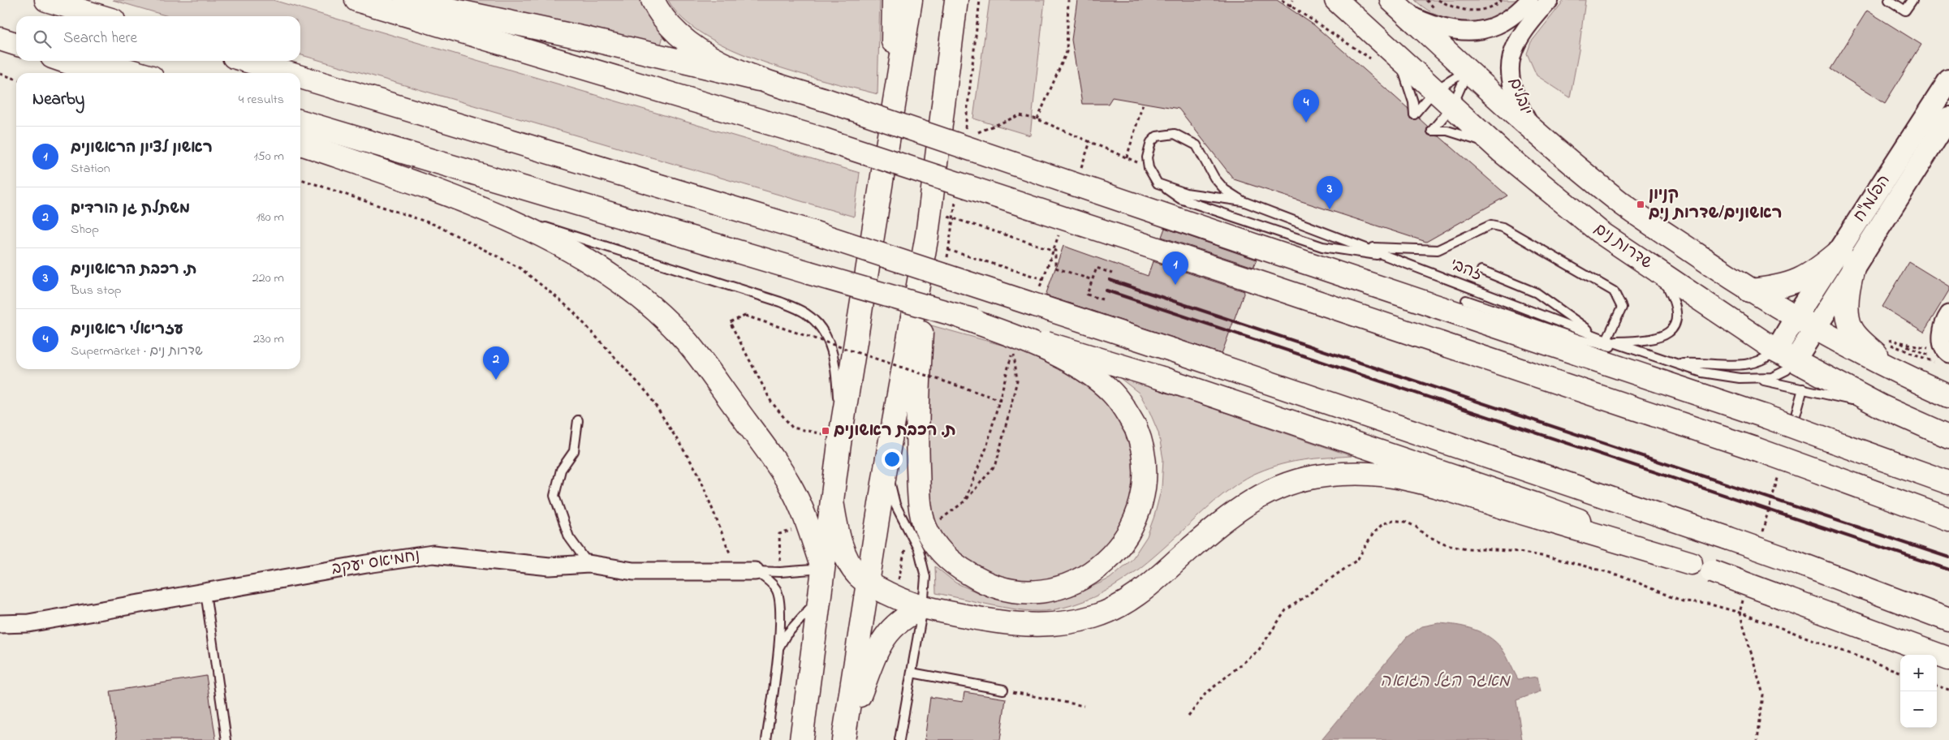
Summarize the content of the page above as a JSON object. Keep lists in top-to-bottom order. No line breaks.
{"streets":{"main road":["שדרות נים"],"street":["יובלים","הפלמ\"ח","נחמיאס יעקב"],"lane":["זהבי"]},"crossings":[["הפלמ\"ח","שדרות נים"],["הפלמ\"ח","זהבי"],["שדרות נים","זהבי"]],"water":["מאגר הגל הגואה"],"places":{"transit":["קניון ראשונים/שדרות נים","ת. רכבת ראשונים"]},"page":{"search":"Search here","heading":["Nearby","4 results"],"pins":["4","3","1","2"],"list":[{"mark":"1","name":"ראשון לציון הראשונים","note":"Station","value":"150 m"},{"mark":"2","name":"משתלת גן הורדים","note":"Shop","value":"180 m"},{"mark":"3","name":"ת. רכבת הראשונים","note":"Bus stop","value":"220 m"},{"mark":"4","name":"עזריאלי ראשונים","note":"Supermarket · שדרות נים","value":"230 m"}],"map_buttons":["+","−"]}}
